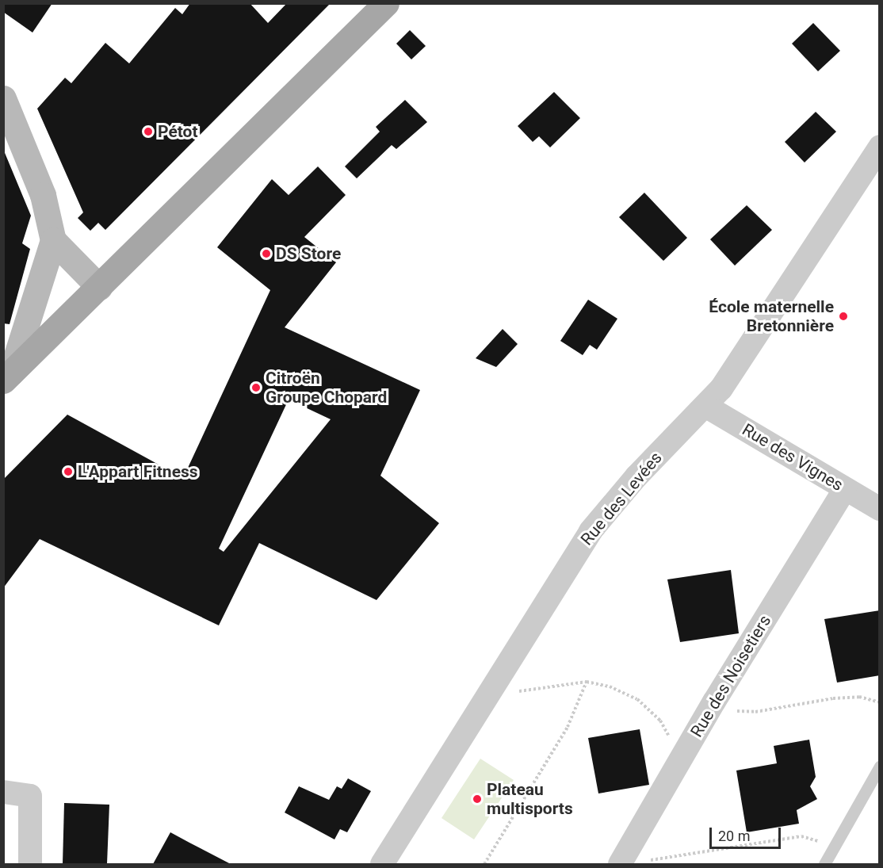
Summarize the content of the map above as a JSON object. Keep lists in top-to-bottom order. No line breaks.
{"streets":{"street":["Rue des Vignes","Rue des Levées","Rue des Noisetiers"]},"crossings":[["Rue des Vignes","Rue des Levées"],["Rue des Vignes","Rue des Noisetiers"]],"places":["Pétot","DS Store","École maternelle Bretonnière","Citroën Groupe Chopard","L'Appart Fitness","Plateau multisports"],"scale_bar":"20 m"}
